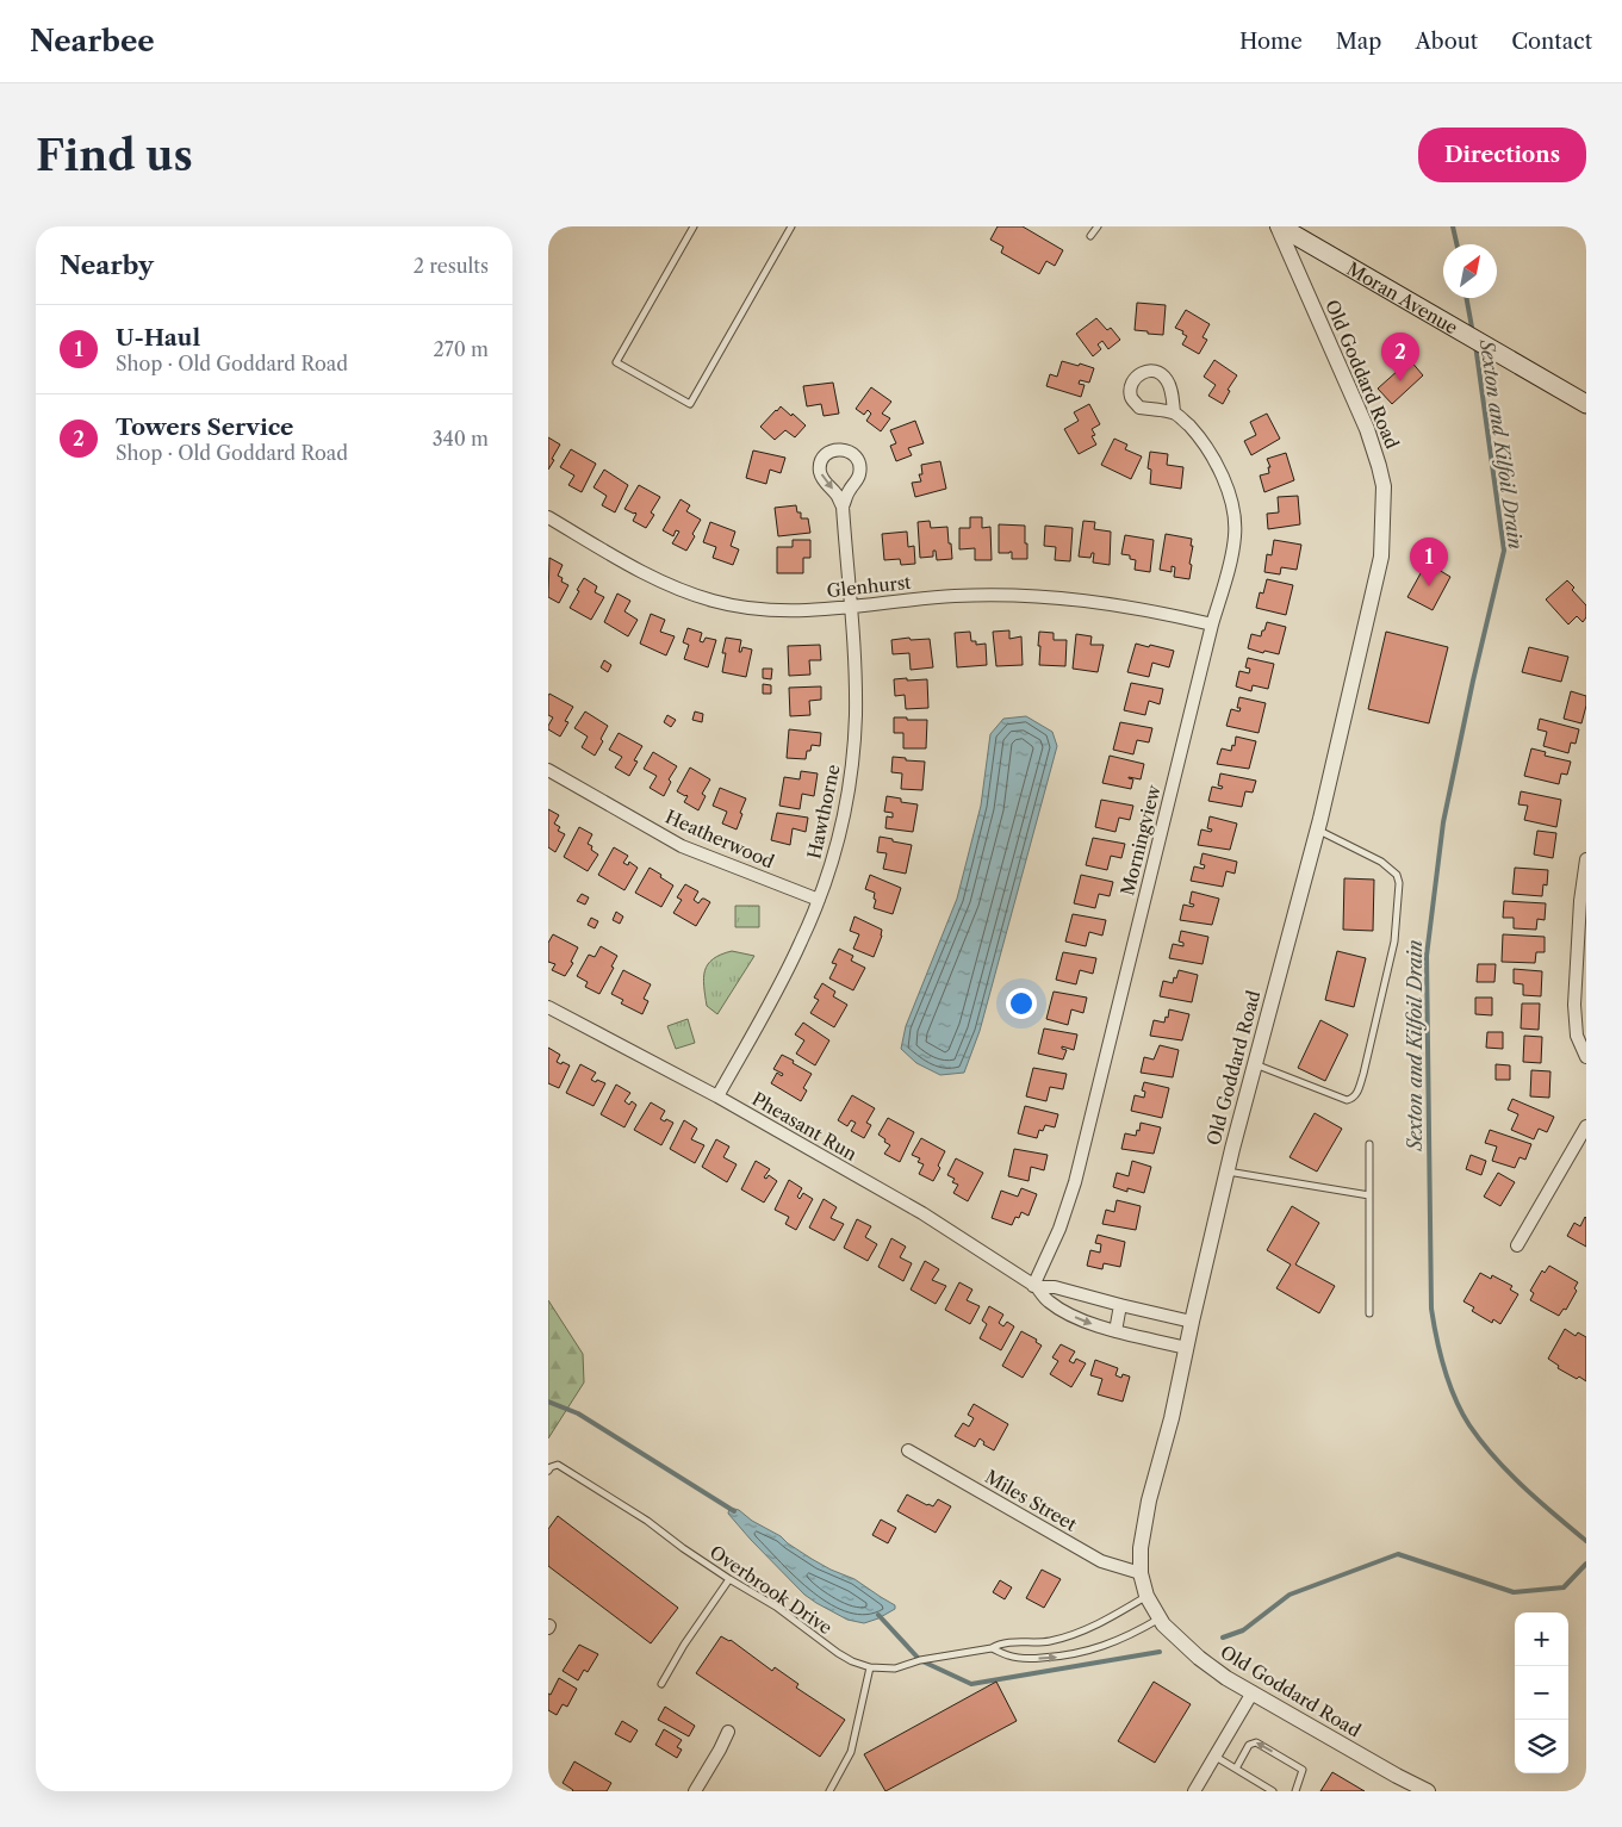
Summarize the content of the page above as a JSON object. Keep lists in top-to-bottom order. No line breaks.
{"streets":{"main road":["Moran Avenue"],"street":["Old Goddard Road","Glenhurst","Hawthorne","Heatherwood","Morningview","Pheasant Run","Miles Street"],"lane":["Overbrook Drive"]},"crossings":[["Moran Avenue","Old Goddard Road"],["Old Goddard Road","Pheasant Run"],["Old Goddard Road","Miles Street"],["Old Goddard Road","Overbrook Drive"],["Glenhurst","Hawthorne"],["Glenhurst","Morningview"],["Hawthorne","Heatherwood"],["Hawthorne","Pheasant Run"],["Morningview","Pheasant Run"]],"water":["Sexton and Kilfoil Drain"],"north":"top right","page":{"header":"Nearbee","nav":["Home","Map","About","Contact"],"buttons":"Directions","title":"Find us","heading":["Nearby","2 results"],"list":[{"mark":"1","name":"U-Haul","note":"Shop · Old Goddard Road","value":"270 m"},{"mark":"2","name":"Towers Service","note":"Shop · Old Goddard Road","value":"340 m"}],"pins":["2","1"],"map_buttons":["+","−"]}}
